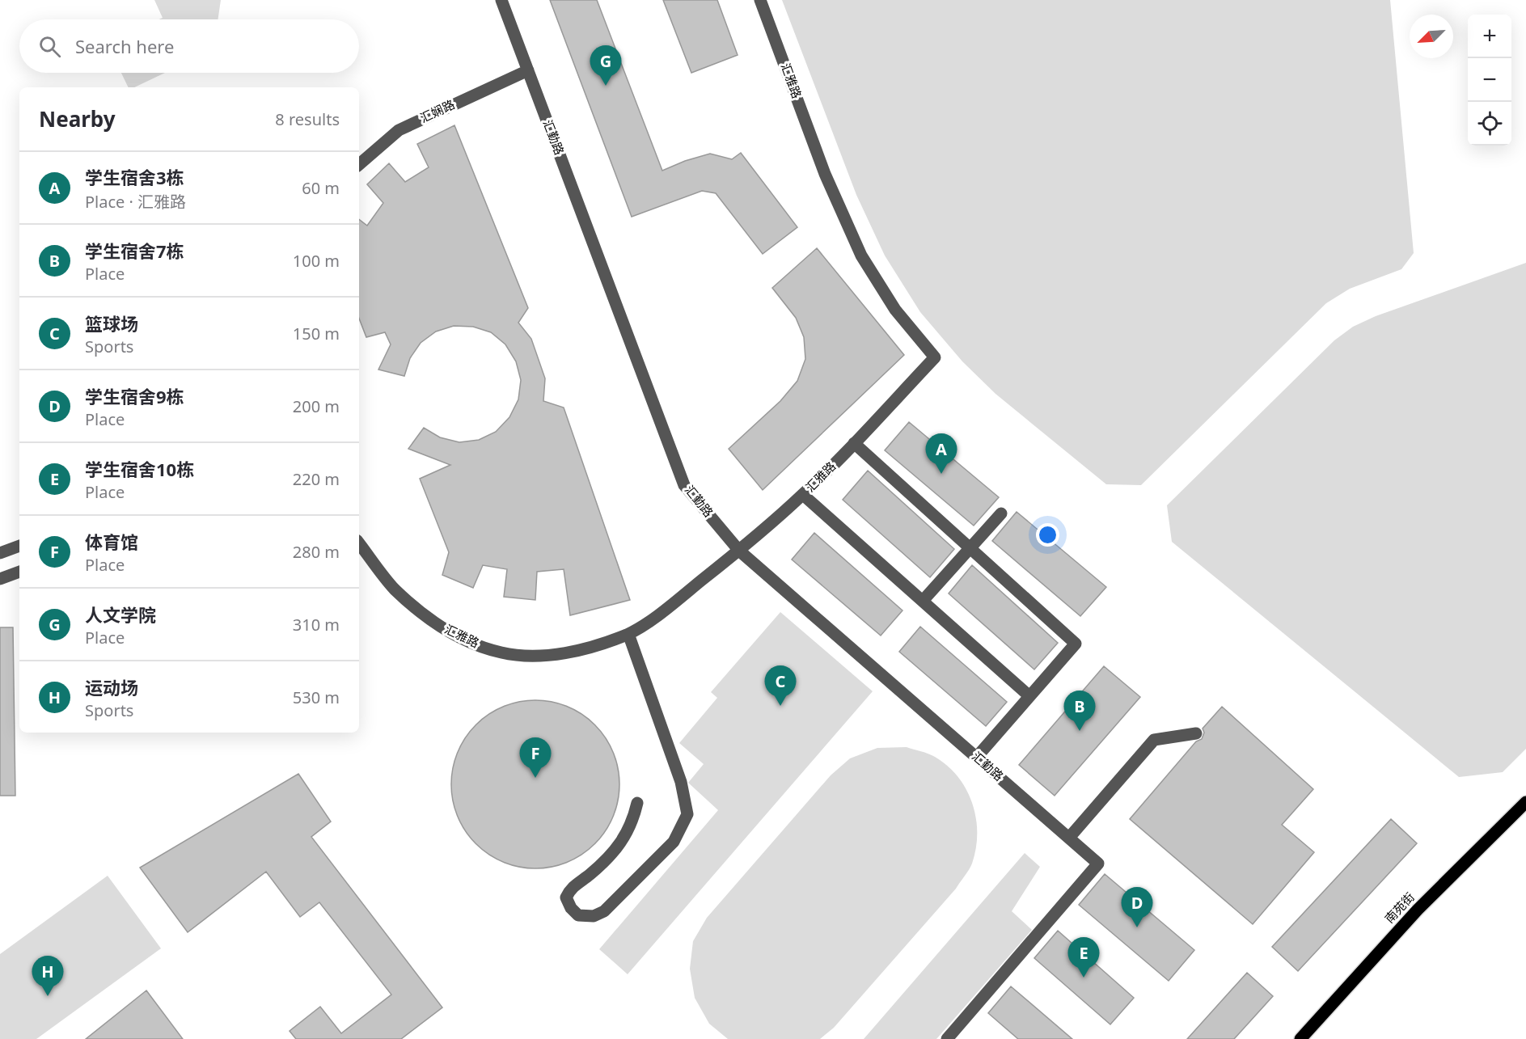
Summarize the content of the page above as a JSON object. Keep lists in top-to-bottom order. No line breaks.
{"streets":{"main road":["南苑街"],"street":["汇雅路","汇娴路","汇勤路"]},"crossings":[["汇雅路","汇勤路"],["汇娴路","汇勤路"]],"north":"bottom left","page":{"map_buttons":["+","−"],"search":"Search here","pins":["G","A","C","B","F","D","E","H"],"heading":["Nearby","8 results"],"list":[{"mark":"A","name":"学生宿舍3栋","note":"Place · 汇雅路","value":"60 m"},{"mark":"B","name":"学生宿舍7栋","note":"Place","value":"100 m"},{"mark":"C","name":"篮球场","note":"Sports","value":"150 m"},{"mark":"D","name":"学生宿舍9栋","note":"Place","value":"200 m"},{"mark":"E","name":"学生宿舍10栋","note":"Place","value":"220 m"},{"mark":"F","name":"体育馆","note":"Place","value":"280 m"},{"mark":"G","name":"人文学院","note":"Place","value":"310 m"},{"mark":"H","name":"运动场","note":"Sports","value":"530 m"}]}}
